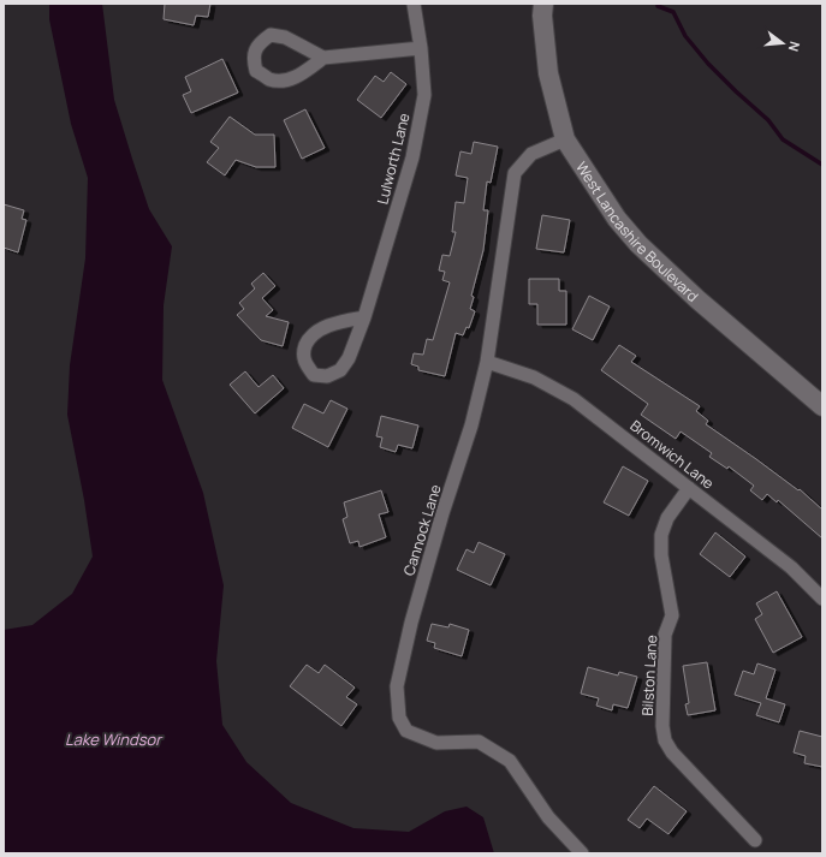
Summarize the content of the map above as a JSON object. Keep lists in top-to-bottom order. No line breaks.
{"streets":{"main road":["West Lancashire Boulevard"],"street":["Lulworth Lane","Bromwich Lane","Cannock Lane","Bilston Lane"]},"crossings":[["West Lancashire Boulevard","Cannock Lane"],["Bromwich Lane","Cannock Lane"],["Bromwich Lane","Bilston Lane"]],"water":["Lake Windsor"],"north":"right"}
